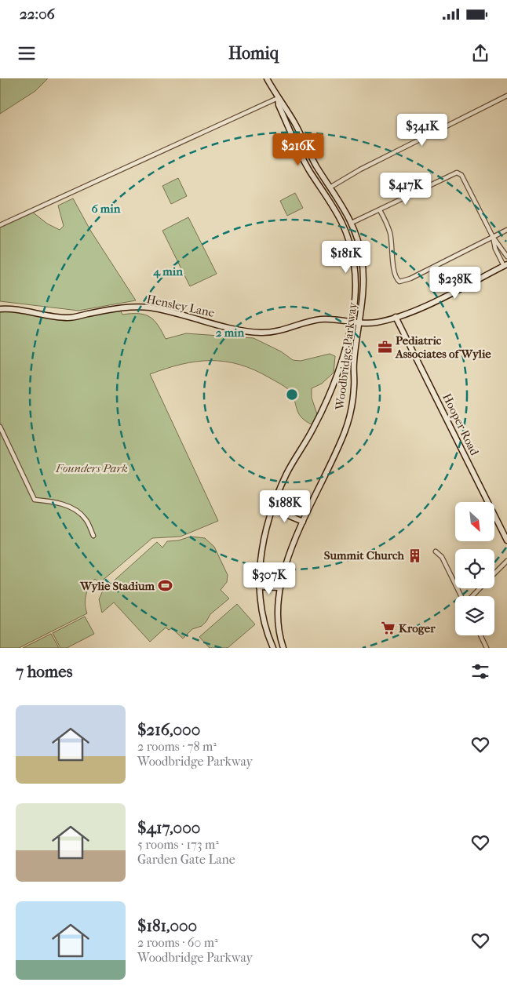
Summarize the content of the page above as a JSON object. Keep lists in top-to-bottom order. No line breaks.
{"streets":{"main road":["Hensley Lane","Woodbridge Parkway","Hooper Road"]},"crossings":[["Hensley Lane","Woodbridge Parkway"],["Hensley Lane","Hooper Road"]],"parks":["Founders Park"],"places":{"office":["Pediatric Associates of Wylie"],"building":["Summit Church"],"sports":["Wylie Stadium"],"supermarket":["Kroger"]},"north":"bottom right","page":{"status":"22:06","header":"Homiq","price":["$341K","$216K","$417K","$181K","$238K","$188K","$307K"],"heading":"7 homes","list":[{"name":"$216,000","note":"2 rooms · 78 m² · Woodbridge Parkway"},{"name":"$417,000","note":"5 rooms · 173 m² · Garden Gate Lane"},{"name":"$181,000","note":"2 rooms · 60 m² · Woodbridge Parkway"}]},"rings":["6 min","4 min","2 min"]}
